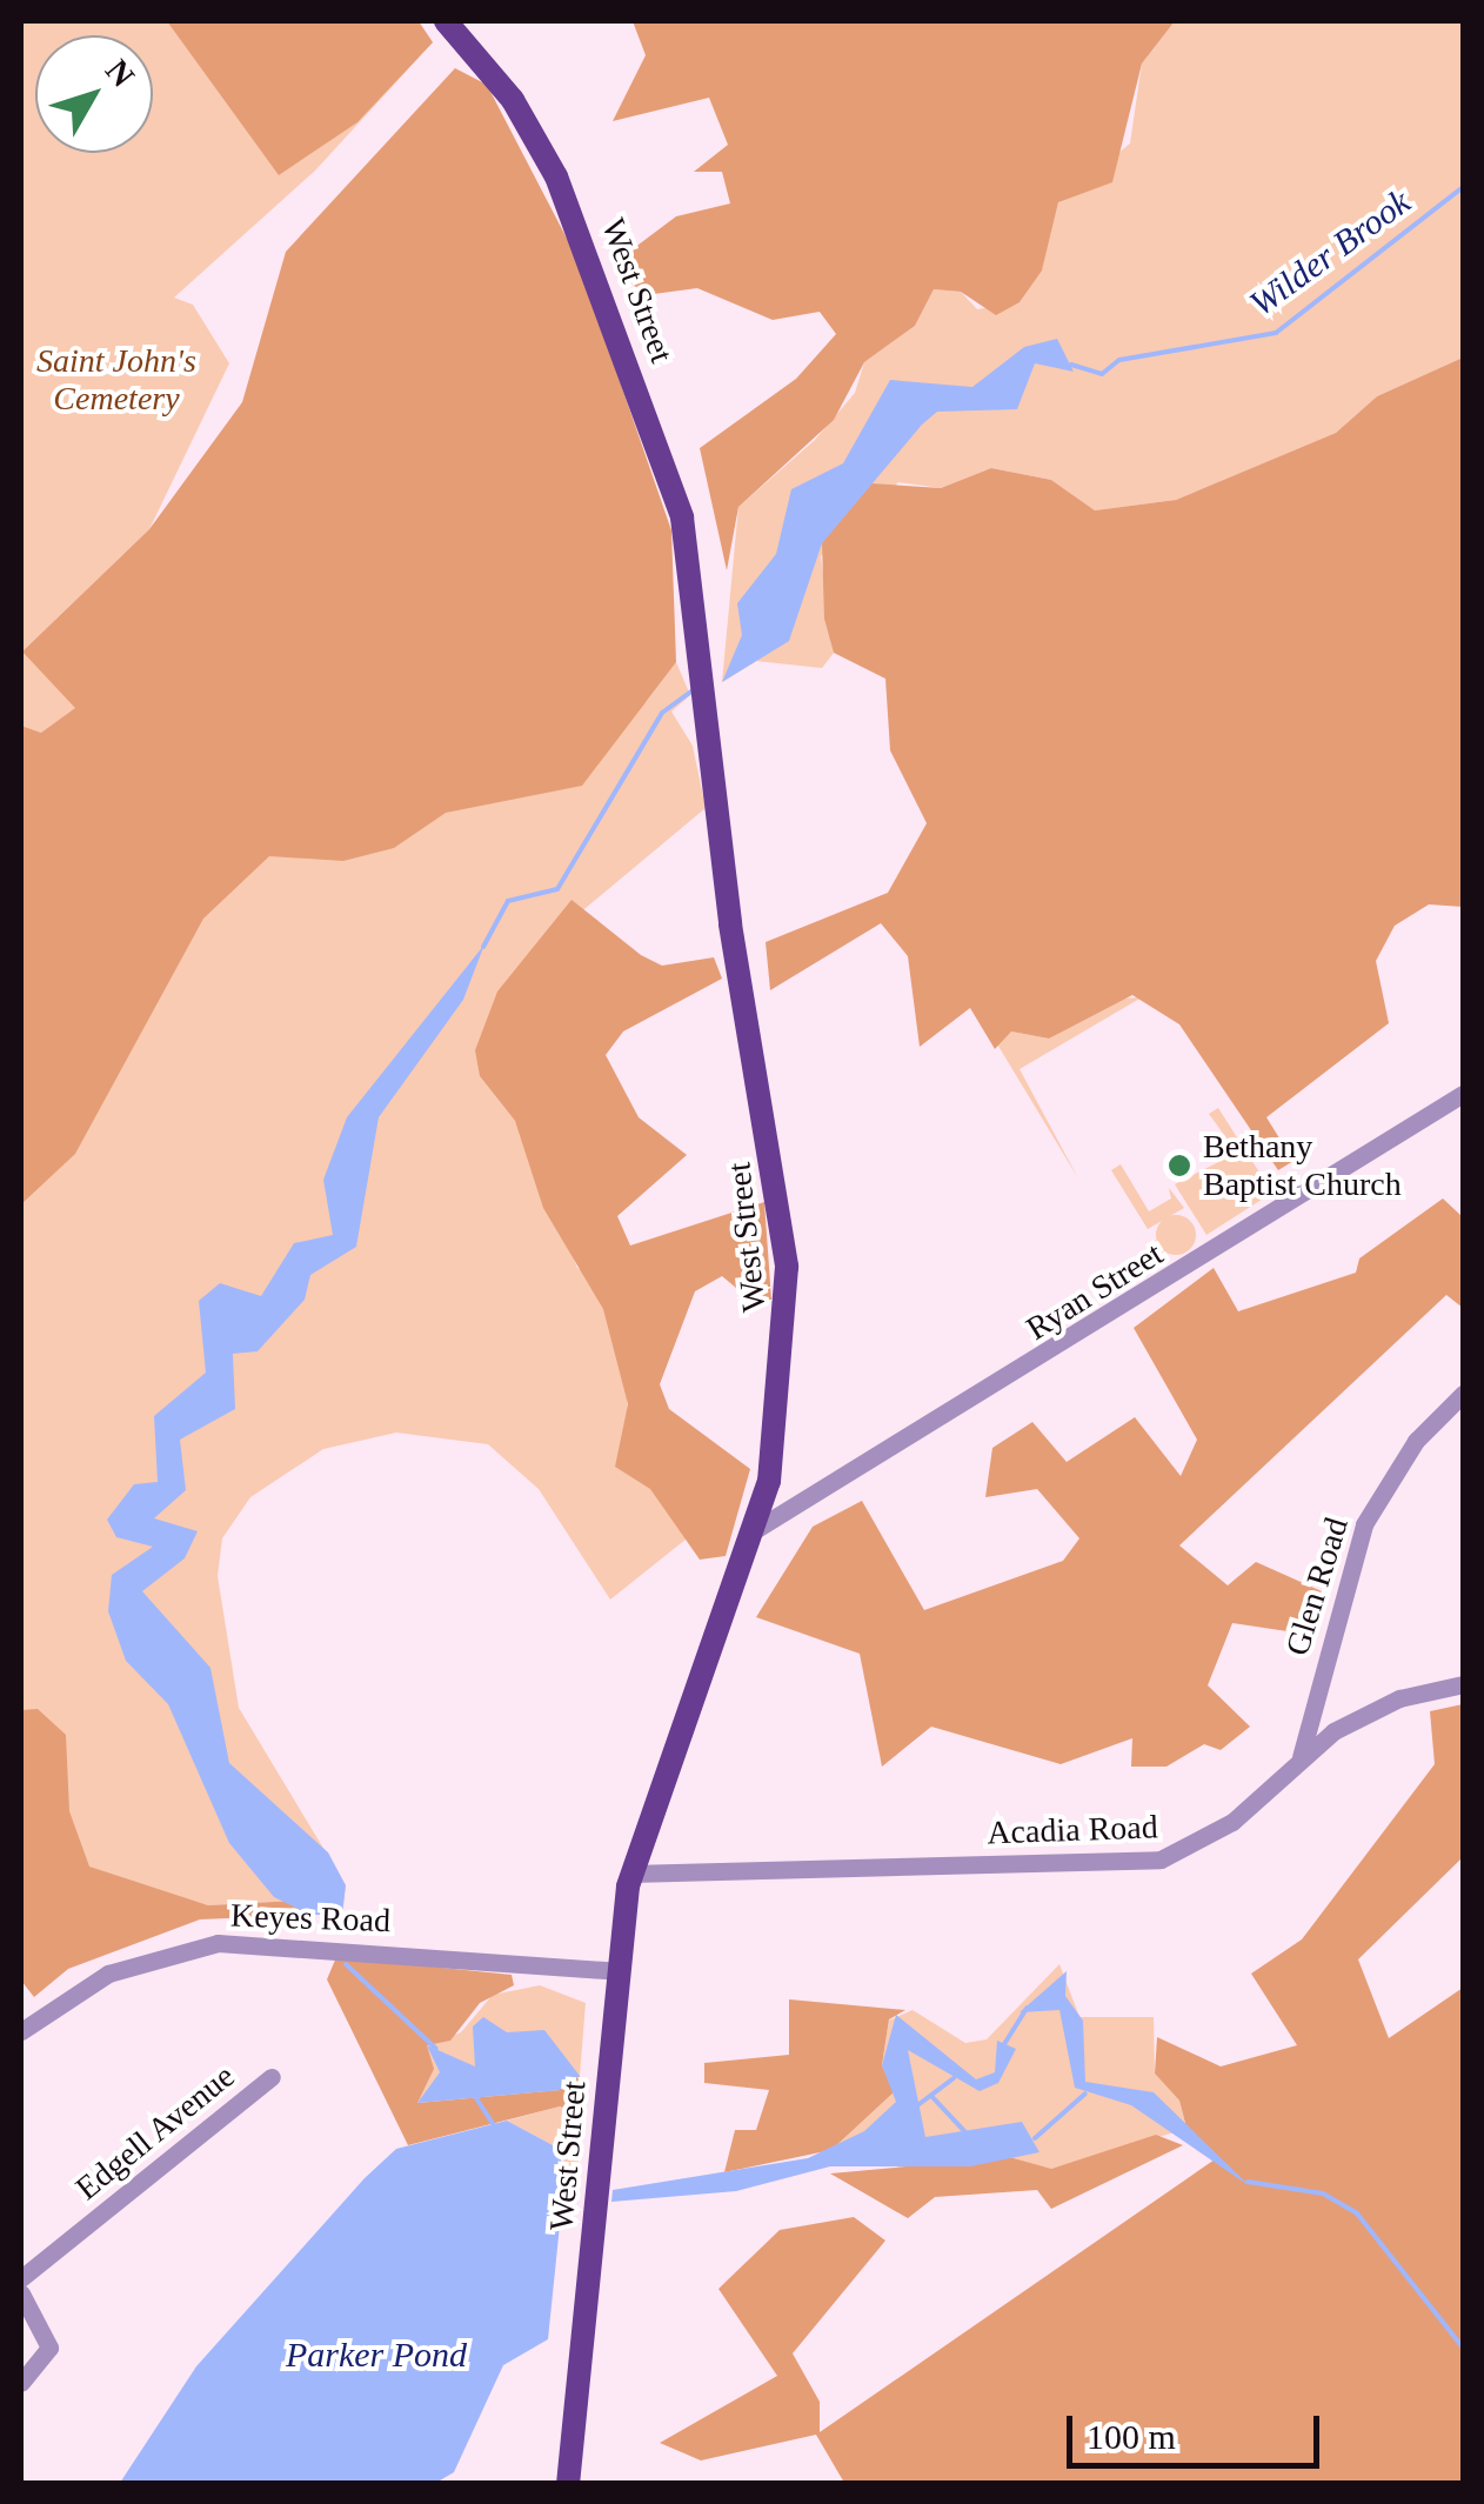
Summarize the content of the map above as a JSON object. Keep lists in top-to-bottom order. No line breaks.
{"streets":{"main road":["West Street"],"street":["Ryan Street","Glen Road","Acadia Road","Keyes Road","Edgell Avenue"]},"crossings":[["West Street","Ryan Street"],["West Street","Acadia Road"],["West Street","Keyes Road"],["Glen Road","Acadia Road"]],"water":["Wilder Brook","Parker Pond"],"parks":["Saint John's Cemetery"],"places":["Bethany Baptist Church"],"scale_bar":"100 m","north":"top right"}
